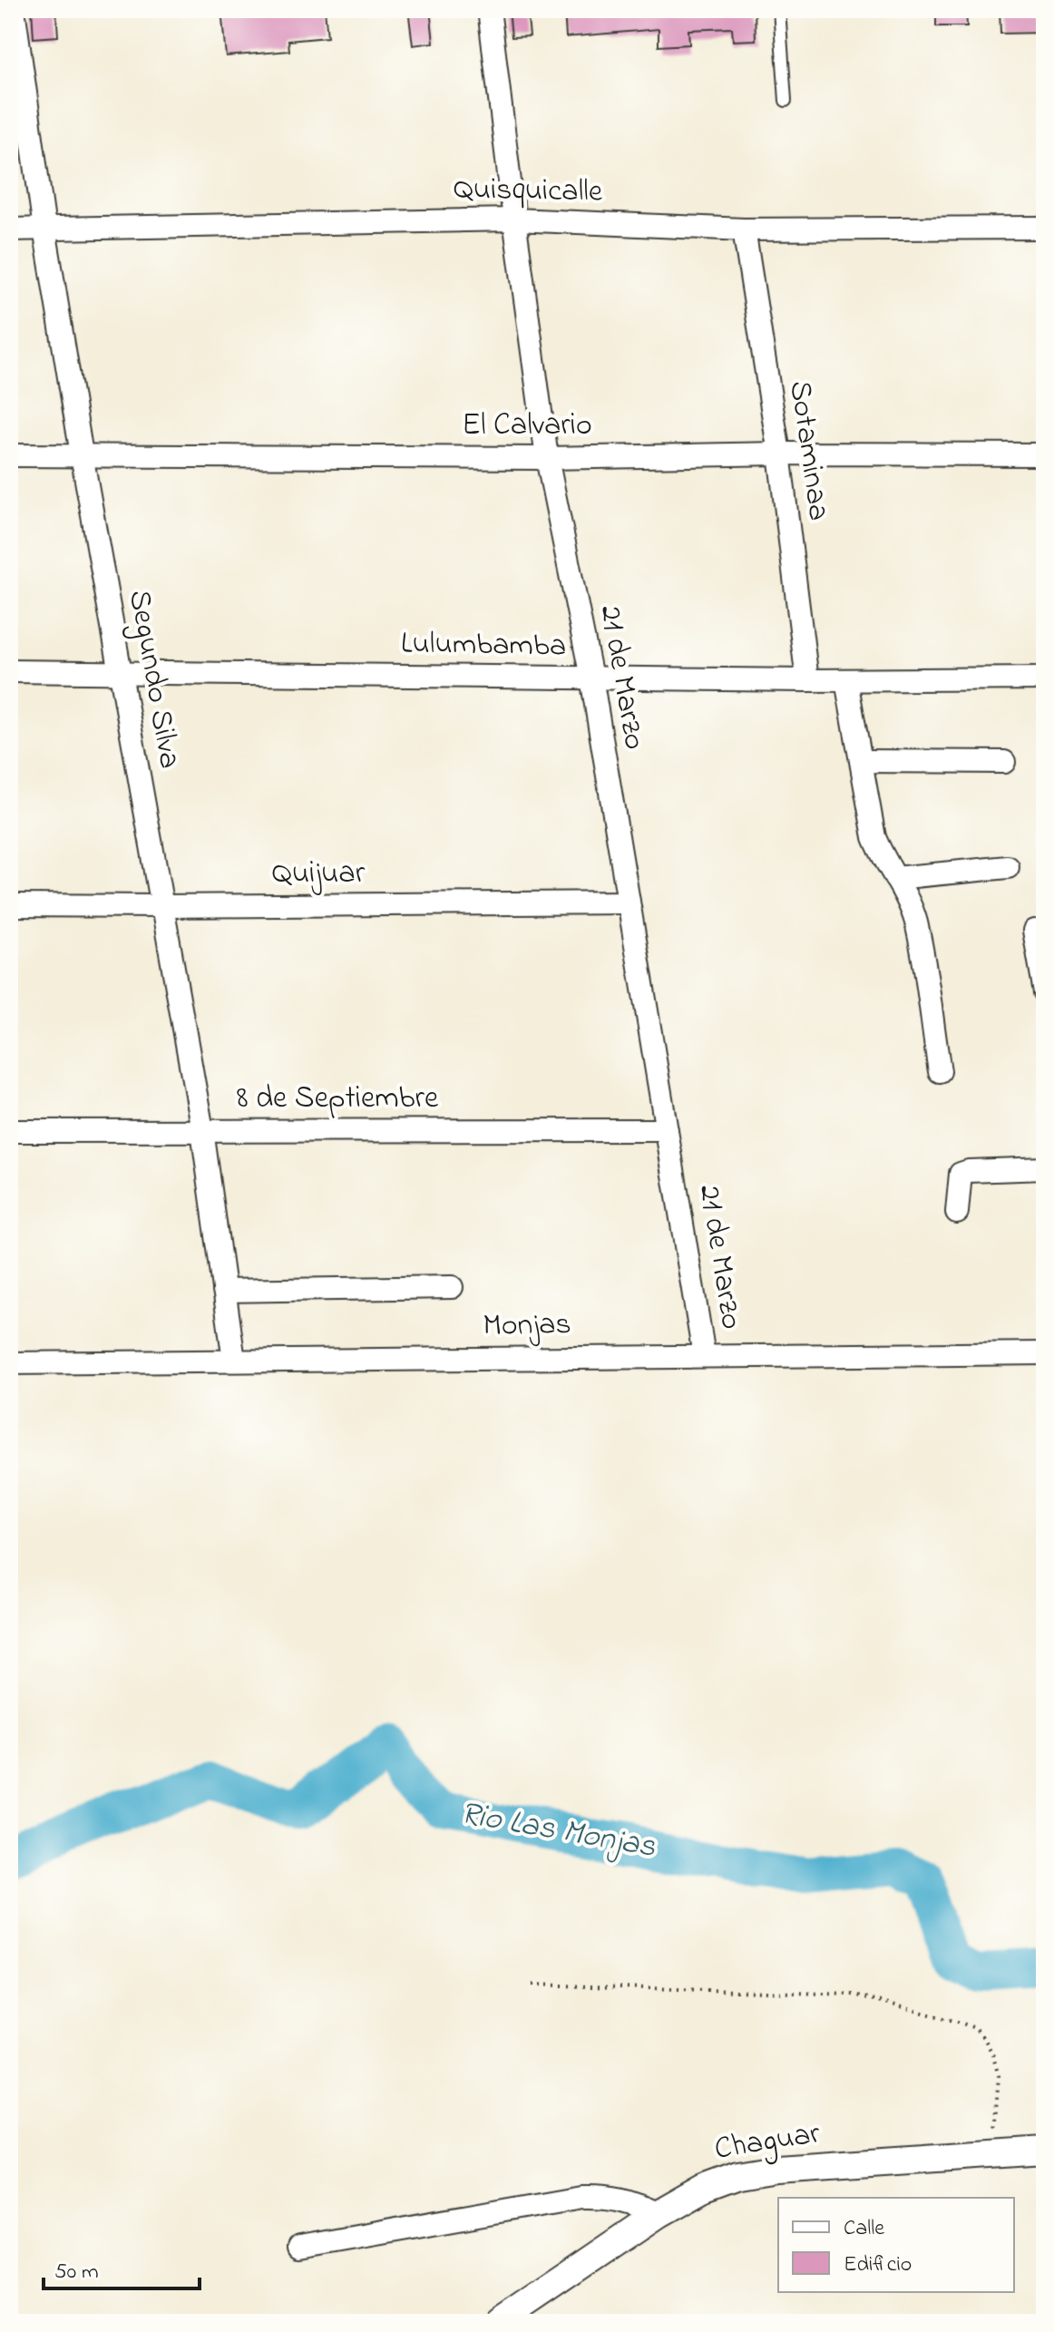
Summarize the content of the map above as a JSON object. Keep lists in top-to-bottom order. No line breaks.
{"streets":{"street":["Quisquicalle","El Calvario","Sotaminaa","Lulumbamba","21 de Marzo","Segundo Silva","Quijuar","8 de Septiembre","Monjas","Chaguar"]},"crossings":[["Quisquicalle","Sotaminaa"],["Quisquicalle","21 de Marzo"],["Quisquicalle","Segundo Silva"],["El Calvario","Sotaminaa"],["El Calvario","21 de Marzo"],["El Calvario","Segundo Silva"],["Sotaminaa","Lulumbamba"],["Lulumbamba","21 de Marzo"],["Lulumbamba","Segundo Silva"],["21 de Marzo","Quijuar"],["21 de Marzo","8 de Septiembre"],["21 de Marzo","Monjas"],["Segundo Silva","Quijuar"],["Segundo Silva","8 de Septiembre"],["Segundo Silva","Monjas"]],"water":["Rio Las Monjas"],"legend":["Calle","Edificio"],"scale_bar":"50 m"}
